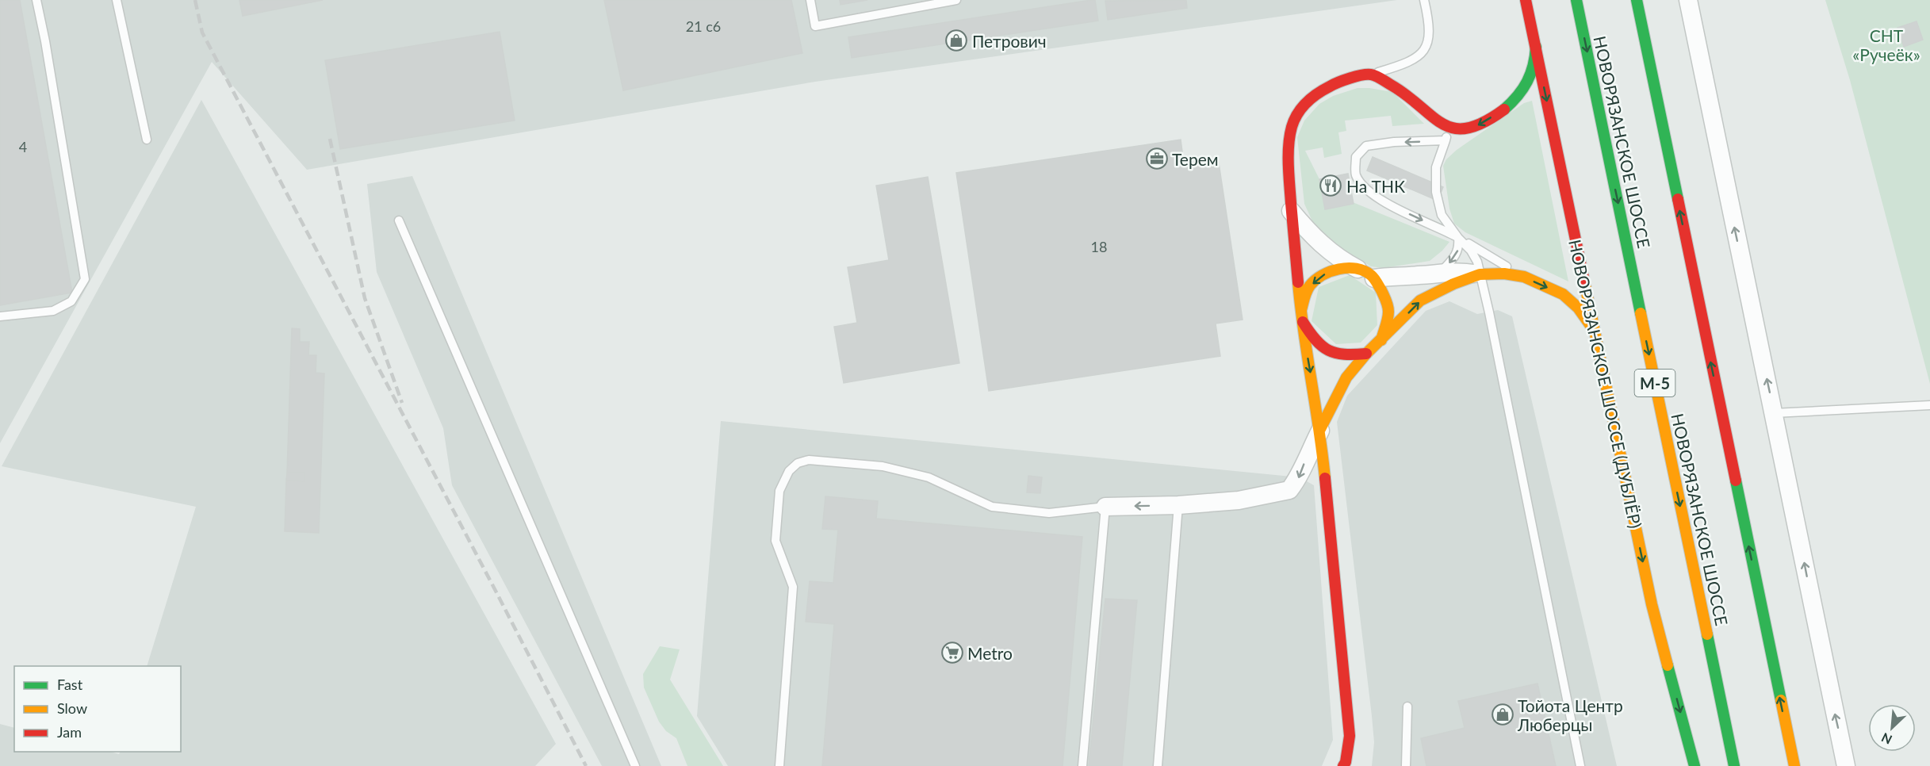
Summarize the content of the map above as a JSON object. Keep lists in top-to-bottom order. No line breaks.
{"streets":{"main road":["НОВОРЯЗАНСКОЕ ШОССЕ","М-5","НОВОРЯЗАНСКОЕ ШОССЕ (ДУБЛЁР)"]},"one_way":["НОВОРЯЗАНСКОЕ ШОССЕ (ДУБЛЁР)"],"parks":["СНТ «Ручеёк»"],"places":{"shop":["Петрович","Тойота Центр Люберцы"],"office":["Терем"],"restaurant":["На ТНК"],"supermarket":["Metro"]},"house_numbers":["21 с6","4","18"],"legend":["Fast","Slow","Jam"],"north":"bottom left"}
